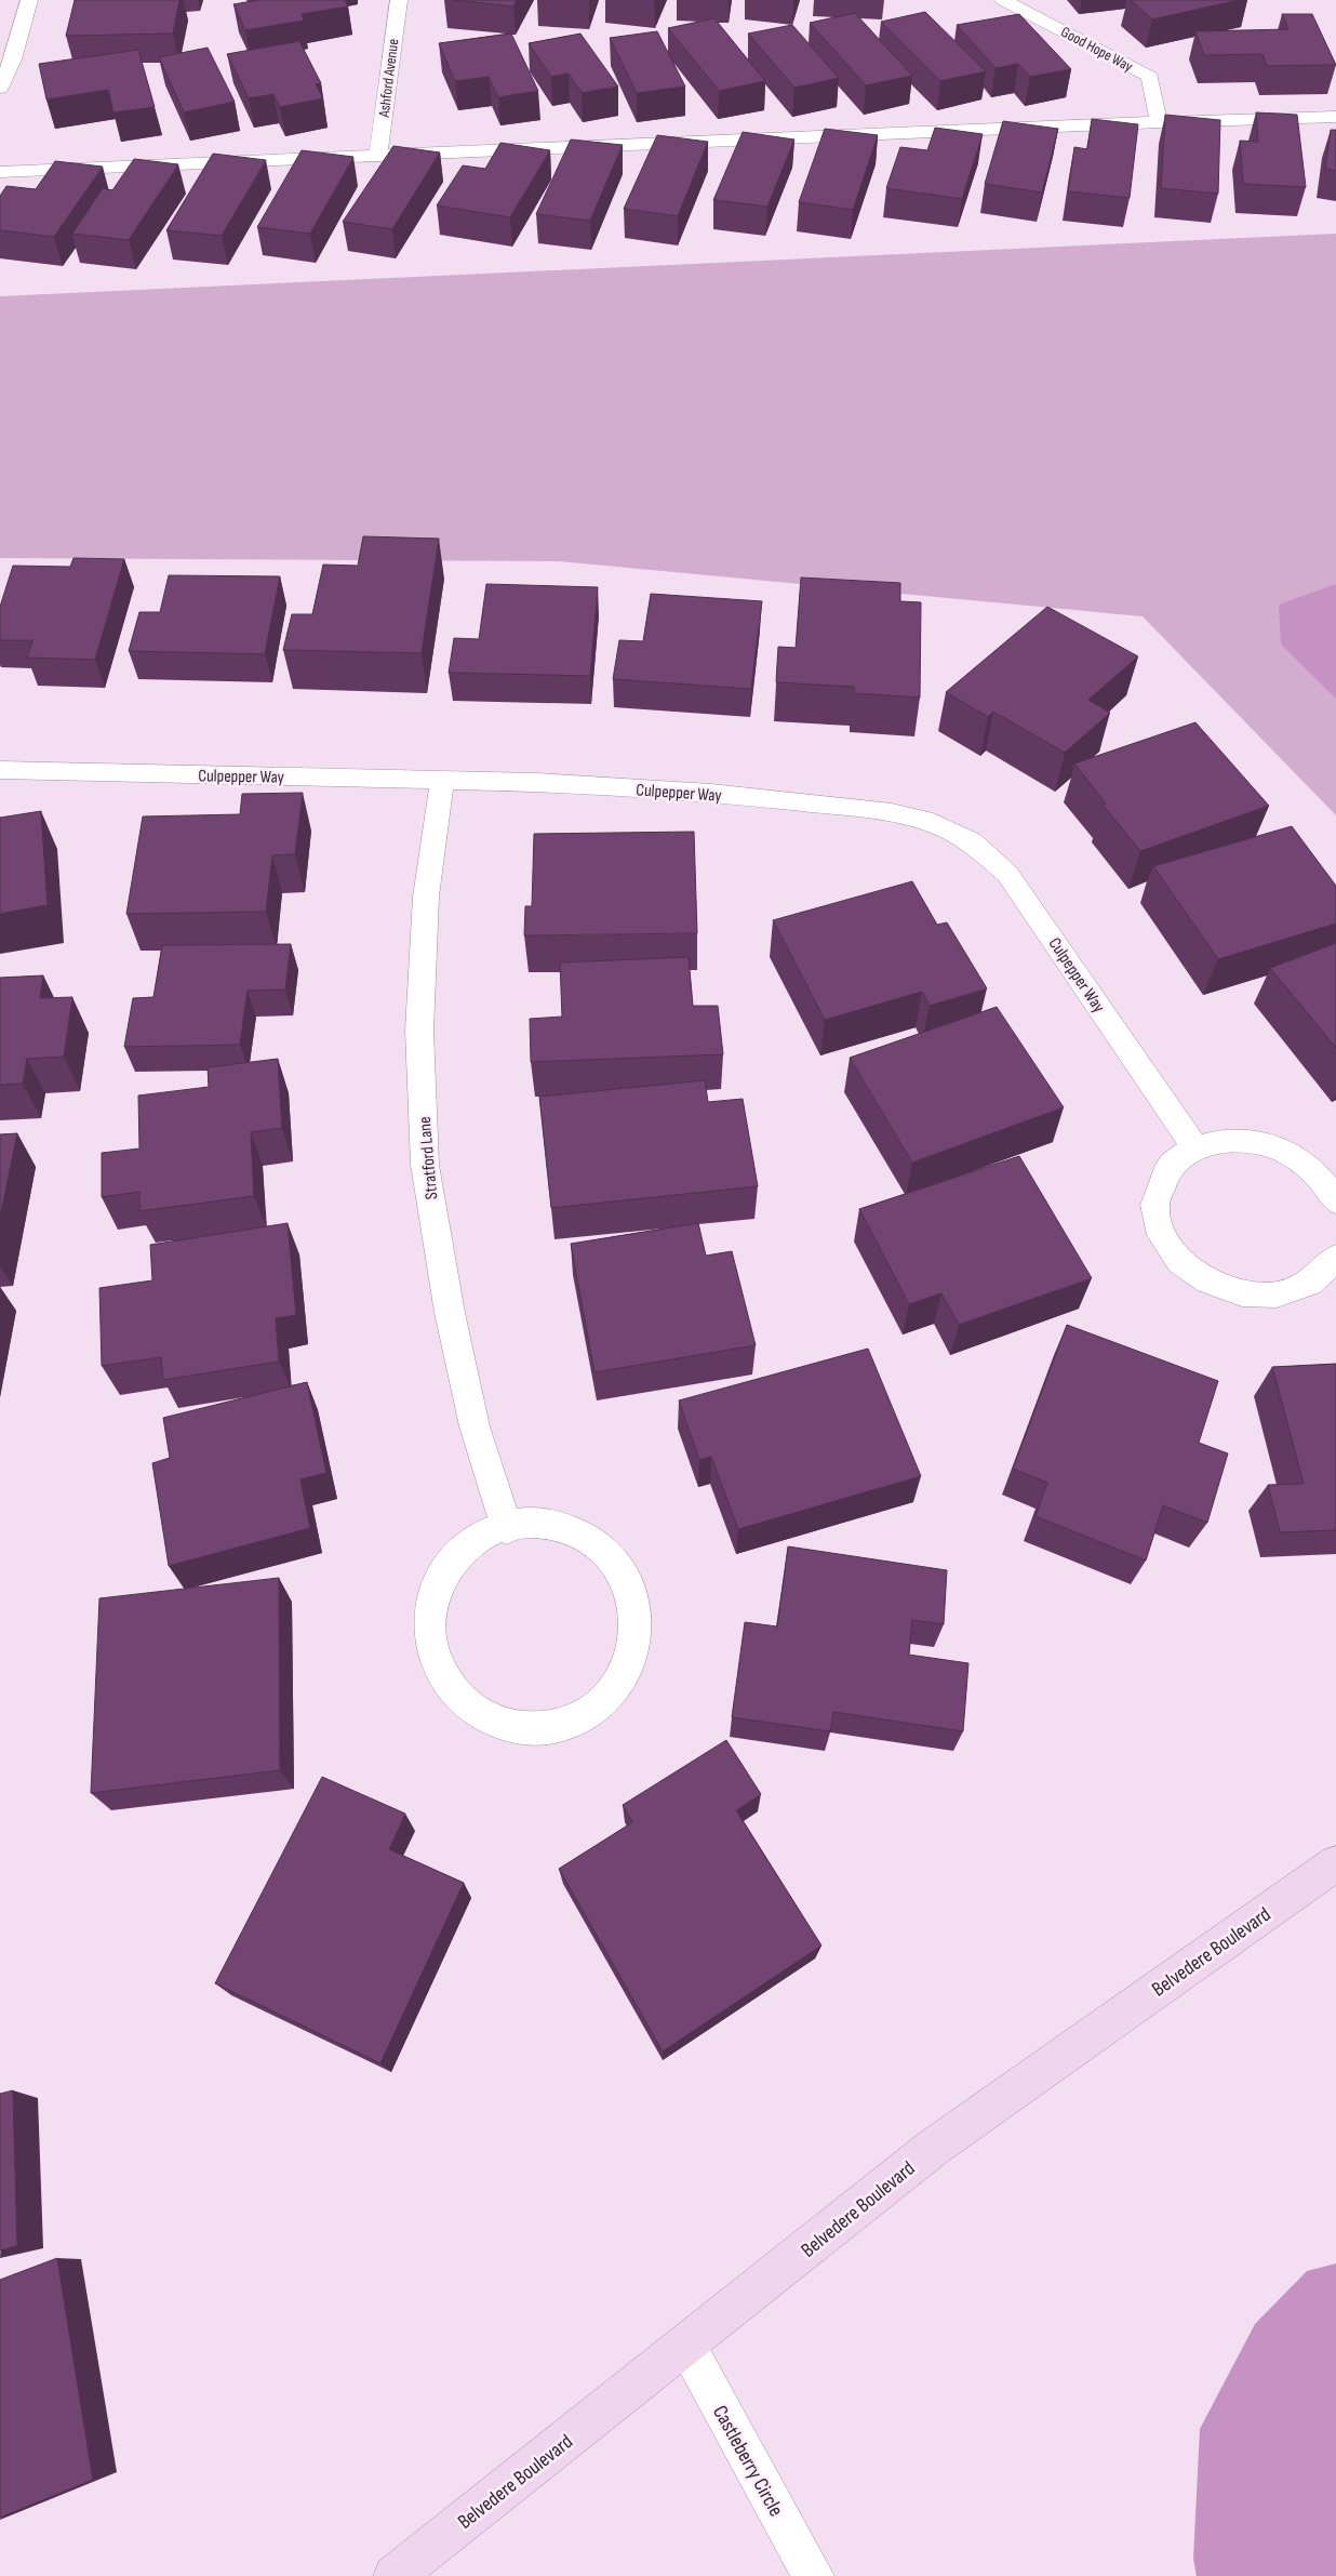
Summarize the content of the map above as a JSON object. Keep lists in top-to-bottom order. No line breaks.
{"streets":{"street":["Good Hope Way","Ashford Avenue","Culpepper Way","Stratford Lane","Belvedere Boulevard","Castleberry Circle"]},"crossings":[["Culpepper Way","Stratford Lane"],["Belvedere Boulevard","Castleberry Circle"]]}
